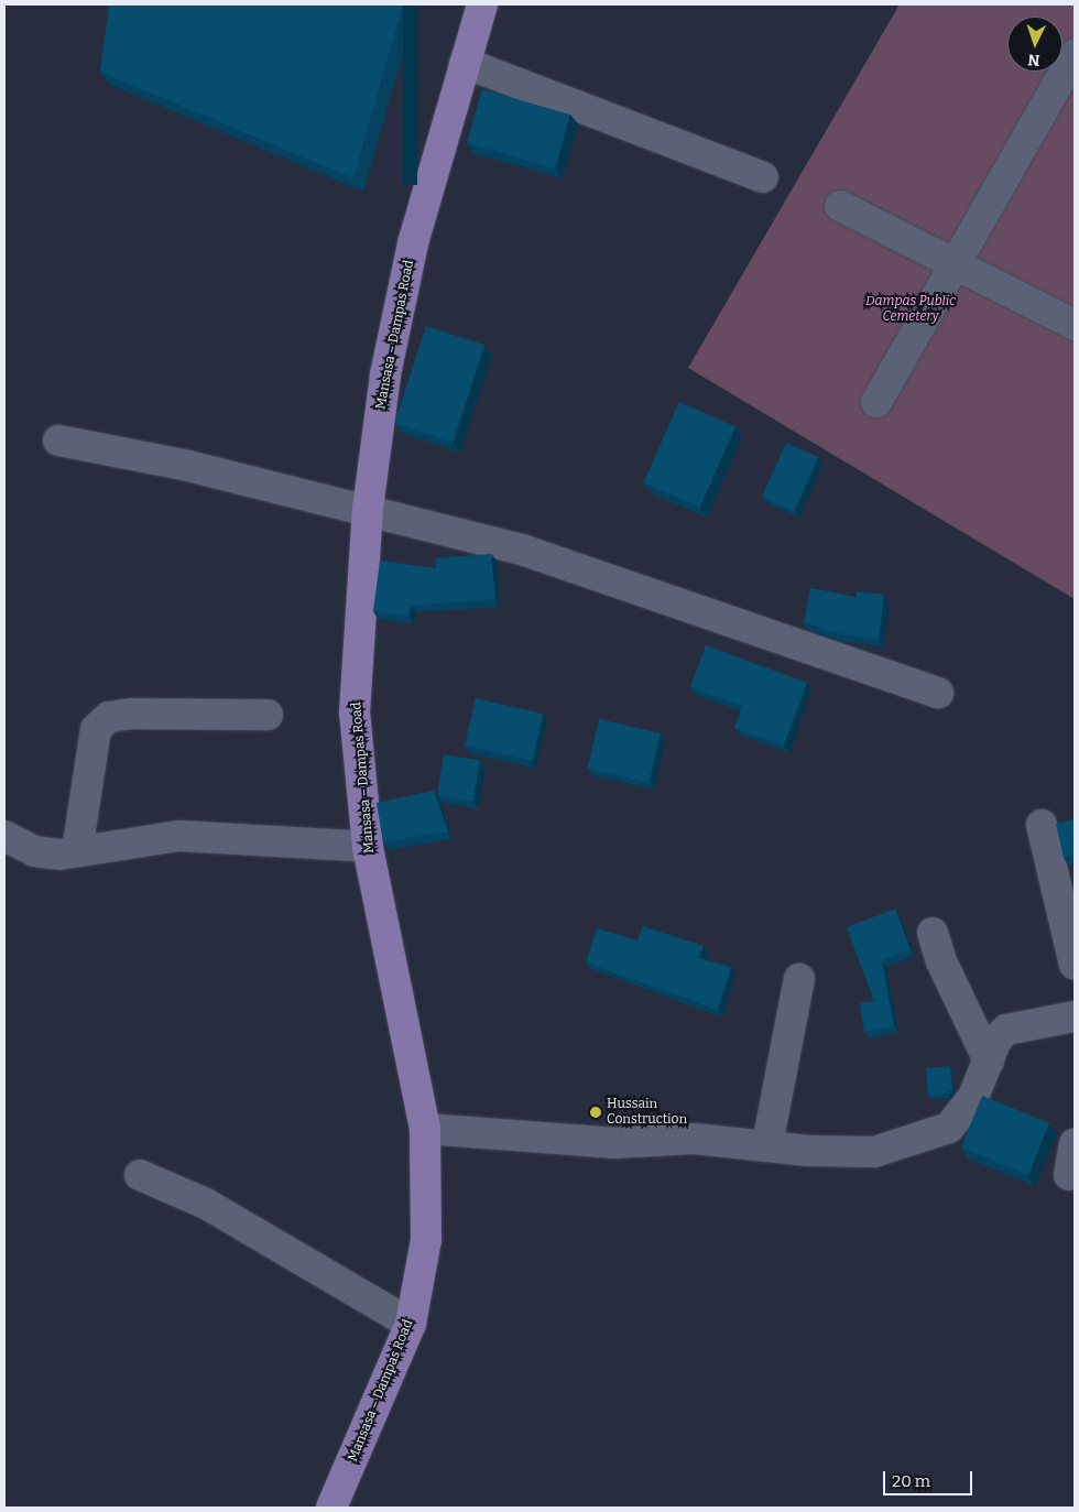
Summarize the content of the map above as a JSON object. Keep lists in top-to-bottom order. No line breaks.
{"streets":{"main road":["Mansasa – Dampas Road"]},"parks":["Dampas Public Cemetery"],"places":["Hussain Construction"],"scale_bar":"20 m","north":"bottom"}
